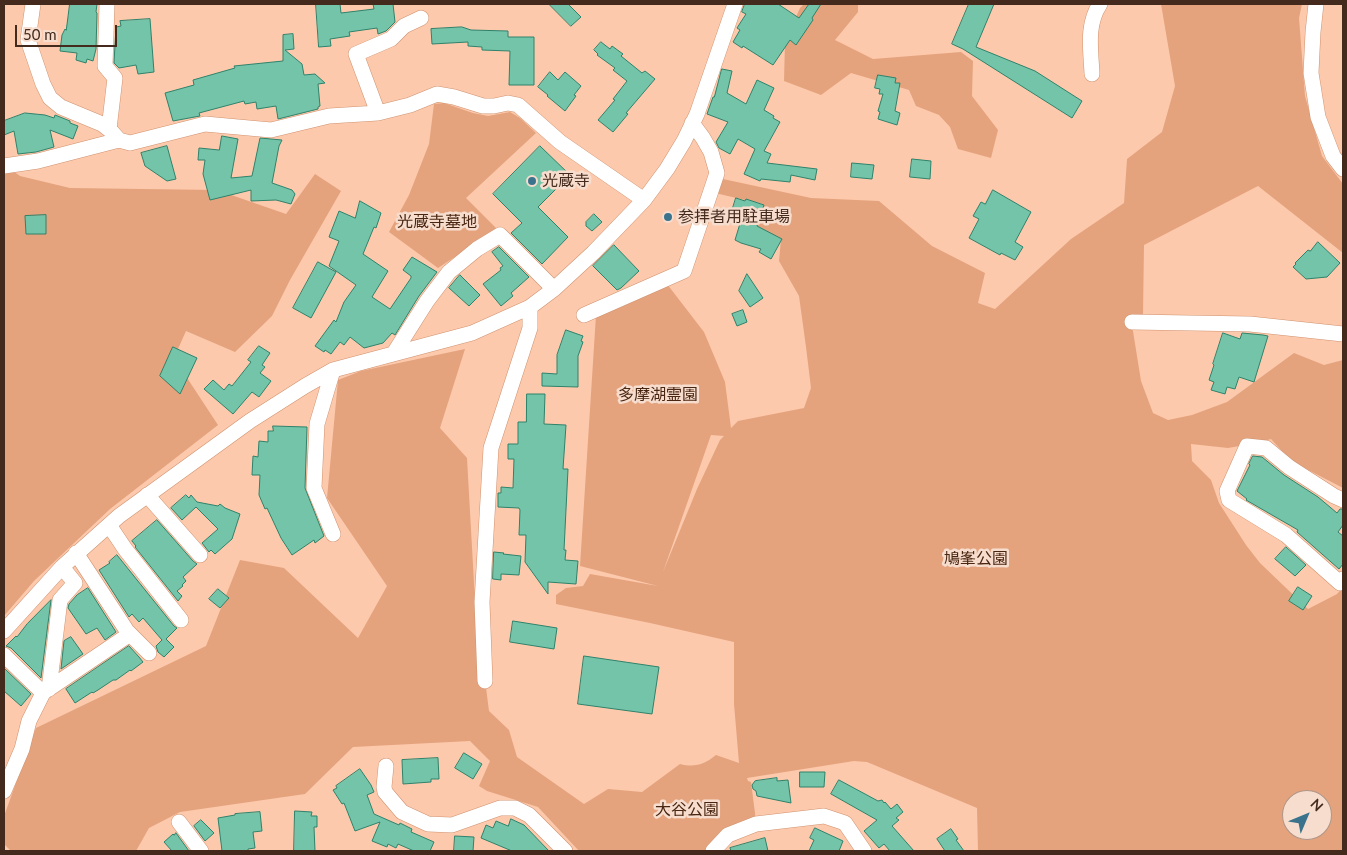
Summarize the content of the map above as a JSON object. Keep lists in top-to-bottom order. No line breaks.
{"parks":["光蔵寺墓地","多摩湖霊園","鳩峯公園","大谷公園"],"places":["光蔵寺","参拝者用駐車場"],"scale_bar":"50 m","north":"top right"}
